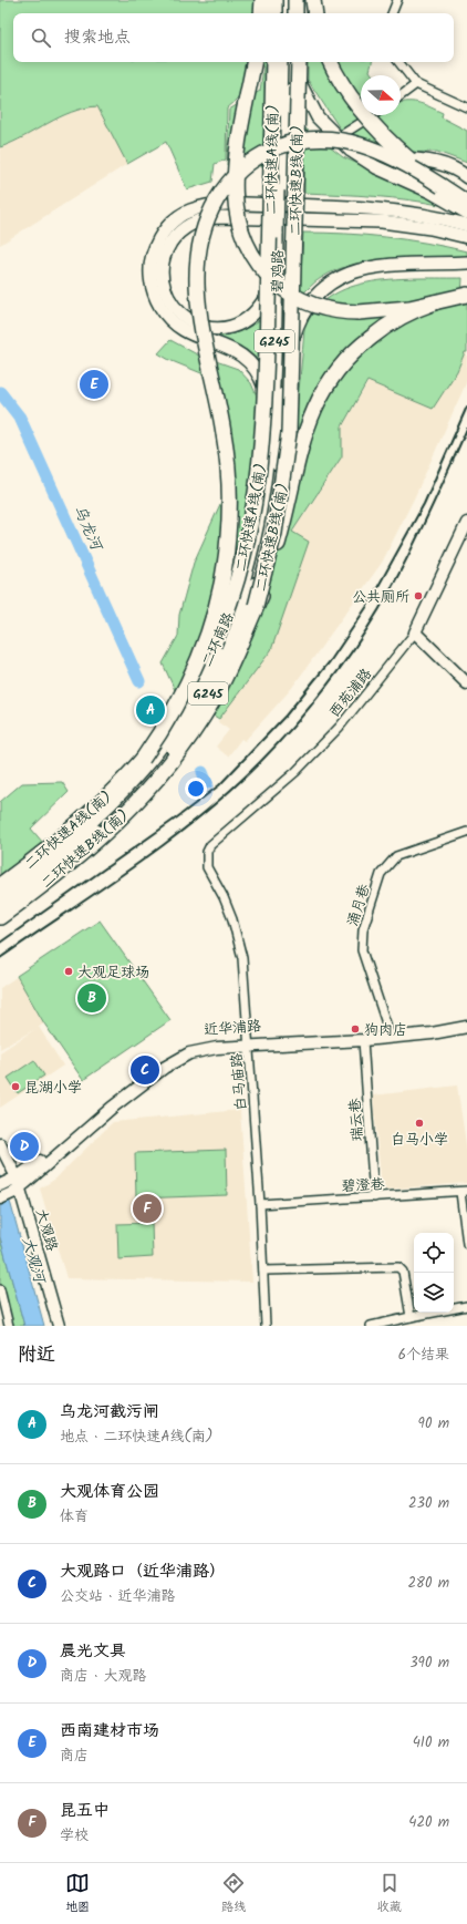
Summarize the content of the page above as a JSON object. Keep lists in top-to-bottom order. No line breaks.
{"streets":{"highway":["二环快速A线(南)","二环快速B线(南)"],"main road":["碧鸡路","G245","二环南路"],"street":["西苑浦路","涌月巷","近华浦路","白马庙路","瑞云巷","碧澄巷","大观路"]},"crossings":[["碧鸡路","二环南路"],["西苑浦路","白马庙路"],["涌月巷","近华浦路"],["近华浦路","白马庙路"],["近华浦路","瑞云巷"],["近华浦路","大观路"],["白马庙路","碧澄巷"],["瑞云巷","碧澄巷"]],"water":["乌龙河","大观河"],"places":["公共厕所","大观足球场","狗肉店","昆湖小学","白马小学"],"north":"right","page":{"search":"搜索地点","pins":["E","A","B","C","D","F"],"heading":["附近","6个结果"],"list":[{"mark":"A","name":"乌龙河截污闸","note":"地点 · 二环快速A线(南)","value":"90 m"},{"mark":"B","name":"大观体育公园","note":"体育","value":"230 m"},{"mark":"C","name":"大观路口（近华浦路）","note":"公交站 · 近华浦路","value":"280 m"},{"mark":"D","name":"晨光文具","note":"商店 · 大观路","value":"390 m"},{"mark":"E","name":"西南建材市场","note":"商店","value":"410 m"},{"mark":"F","name":"昆五中","note":"学校","value":"420 m"}],"nav":["地图","路线","收藏"]}}
